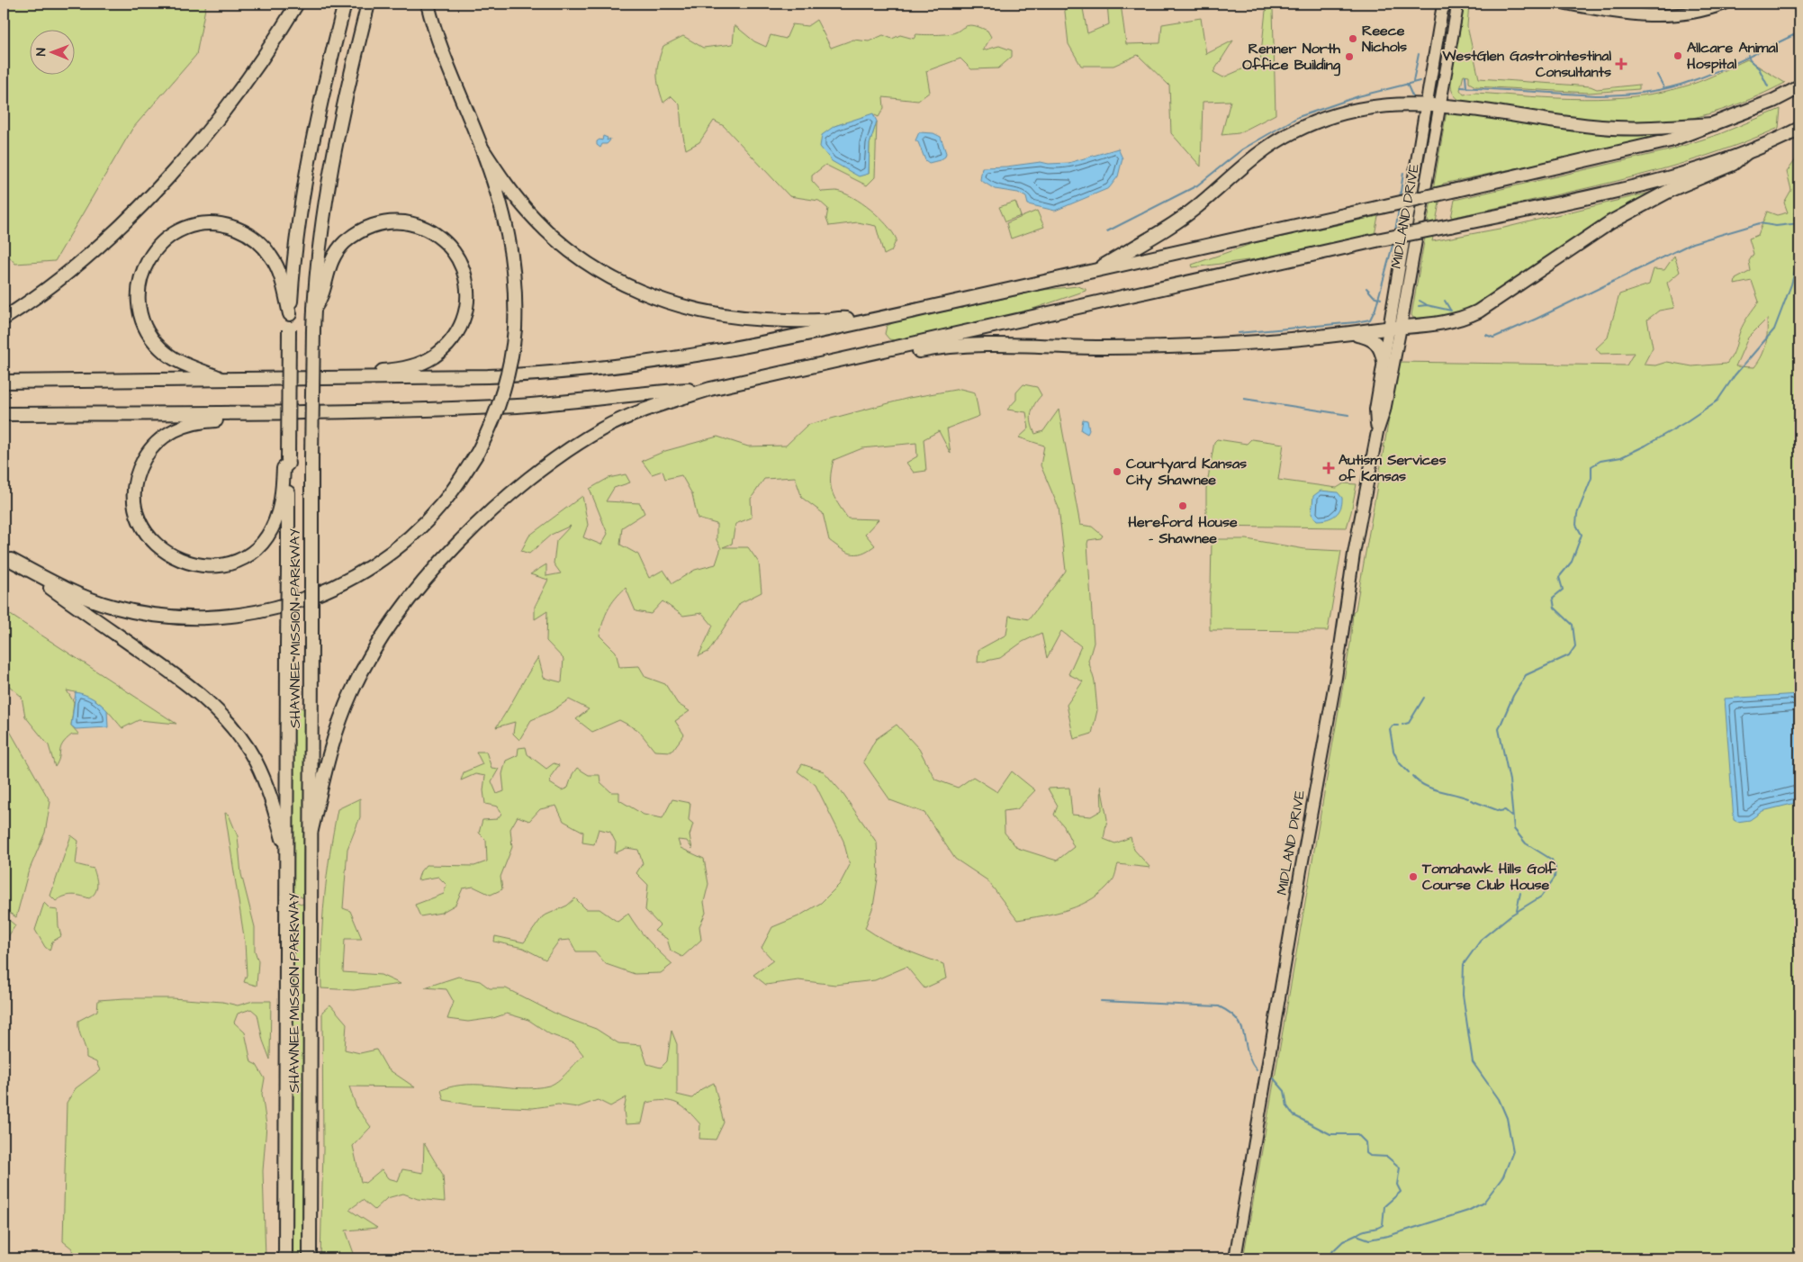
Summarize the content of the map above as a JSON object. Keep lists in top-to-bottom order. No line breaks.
{"streets":{"highway":["SHAWNEE MISSION PARKWAY"],"main road":["MIDLAND DRIVE"]},"places":{"other":["Reece Nichols","Allcare Animal Hospital","Renner North Office Building","Courtyard Kansas City Shawnee","Hereford House - Shawnee","Tomahawk Hills Golf Course Club House"],"health":["WestGlen Gastrointestinal Consultants","Autism Services of Kansas"]},"north":"left"}
